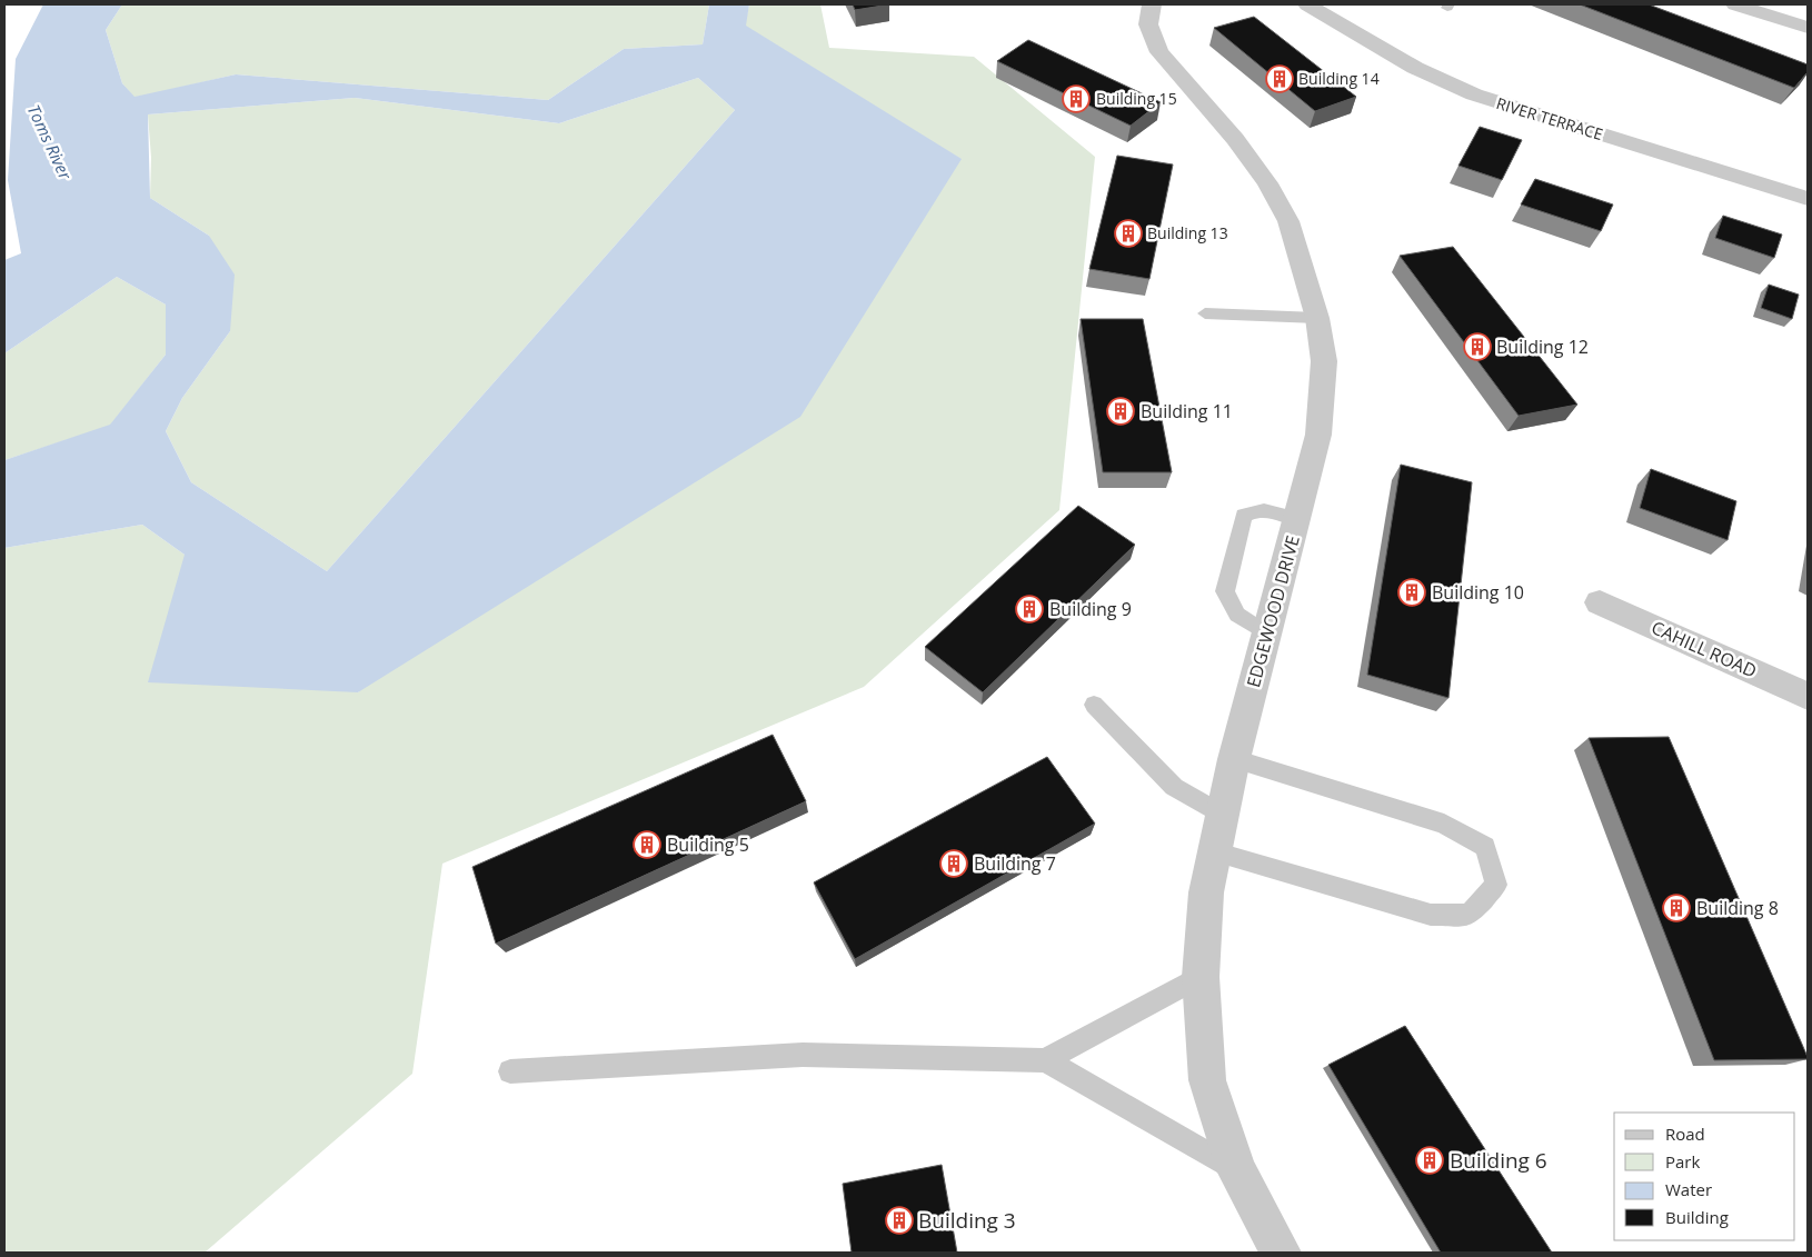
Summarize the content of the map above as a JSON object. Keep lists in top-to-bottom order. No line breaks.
{"streets":{"street":["RIVER TERRACE","EDGEWOOD DRIVE","CAHILL ROAD"]},"water":["Toms River"],"places":{"building":["Building 14","Building 15","Building 13","Building 12","Building 11","Building 10","Building 9","Building 5","Building 7","Building 8","Building 6","Building 3"]},"legend":["Road","Park","Water","Building"]}
